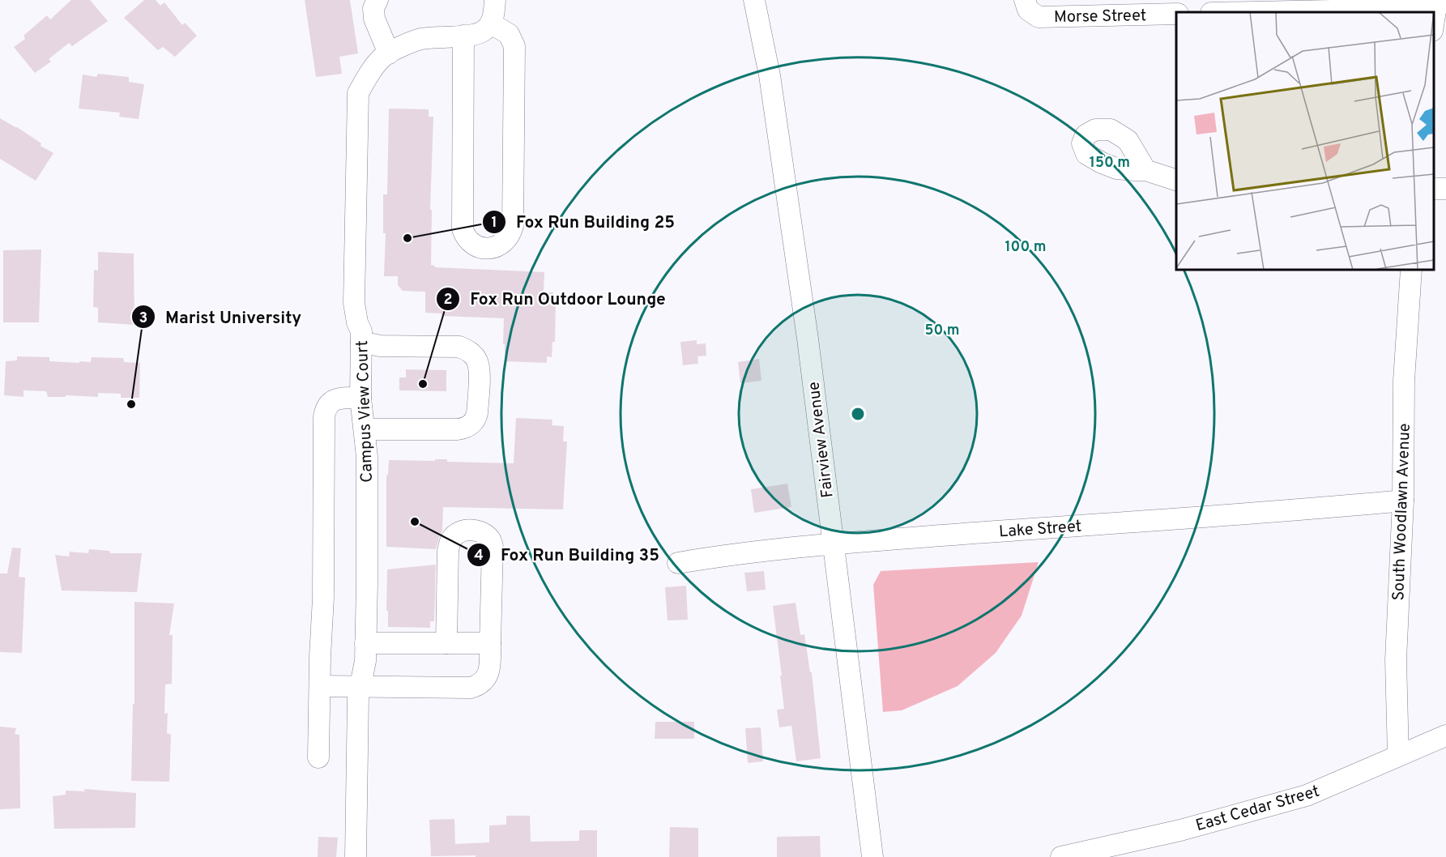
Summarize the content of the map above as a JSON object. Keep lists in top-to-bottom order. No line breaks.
{"streets":{"street":["Morse Street","Campus View Court","Fairview Avenue","South Woodlawn Avenue","Lake Street","East Cedar Street"]},"crossings":[["Fairview Avenue","Lake Street"],["South Woodlawn Avenue","Lake Street"],["South Woodlawn Avenue","East Cedar Street"]],"places":["Fox Run Building 25","Fox Run Outdoor Lounge","Marist University","Fox Run Building 35"],"rings":["150 m","100 m","50 m"]}
